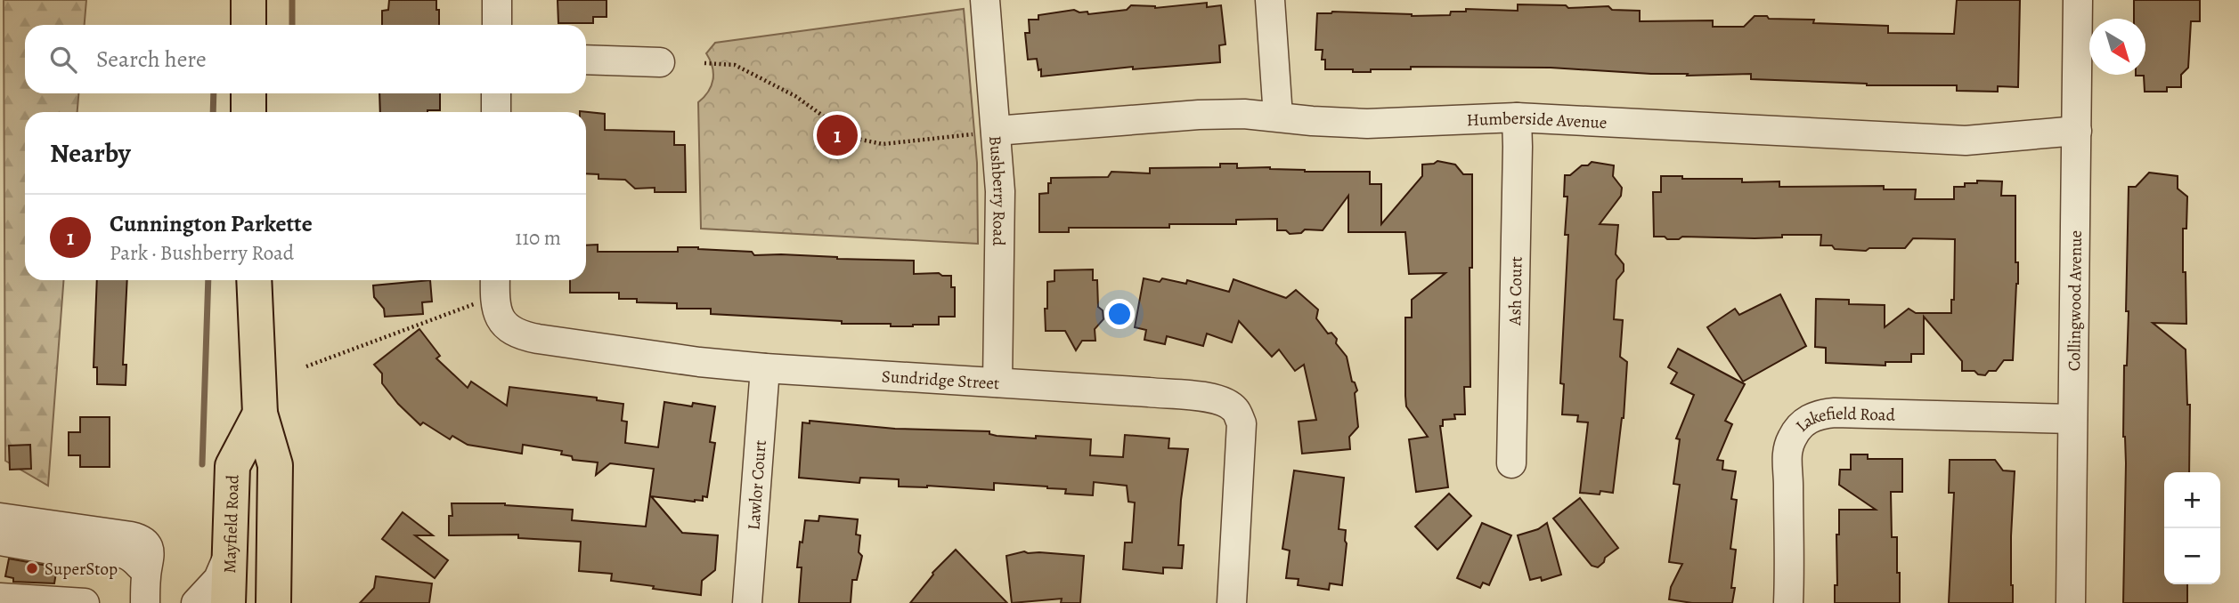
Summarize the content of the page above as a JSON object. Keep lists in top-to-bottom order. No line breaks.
{"streets":{"main road":["Mayfield Road"],"street":["Humberside Avenue","Bushberry Road","Ash Court","Collingwood Avenue","Sundridge Street","Lakefield Road","Lawlor Court"]},"crossings":[["Humberside Avenue","Bushberry Road"],["Humberside Avenue","Ash Court"],["Humberside Avenue","Collingwood Avenue"],["Bushberry Road","Sundridge Street"],["Collingwood Avenue","Lakefield Road"],["Sundridge Street","Lawlor Court"]],"places":["SuperStop"],"north":"bottom right","page":{"search":"Search here","pins":"1","heading":"Nearby","list":[{"mark":"1","name":"Cunnington Parkette","note":"Park · Bushberry Road","value":"110 m"}],"map_buttons":["+","−"]}}
